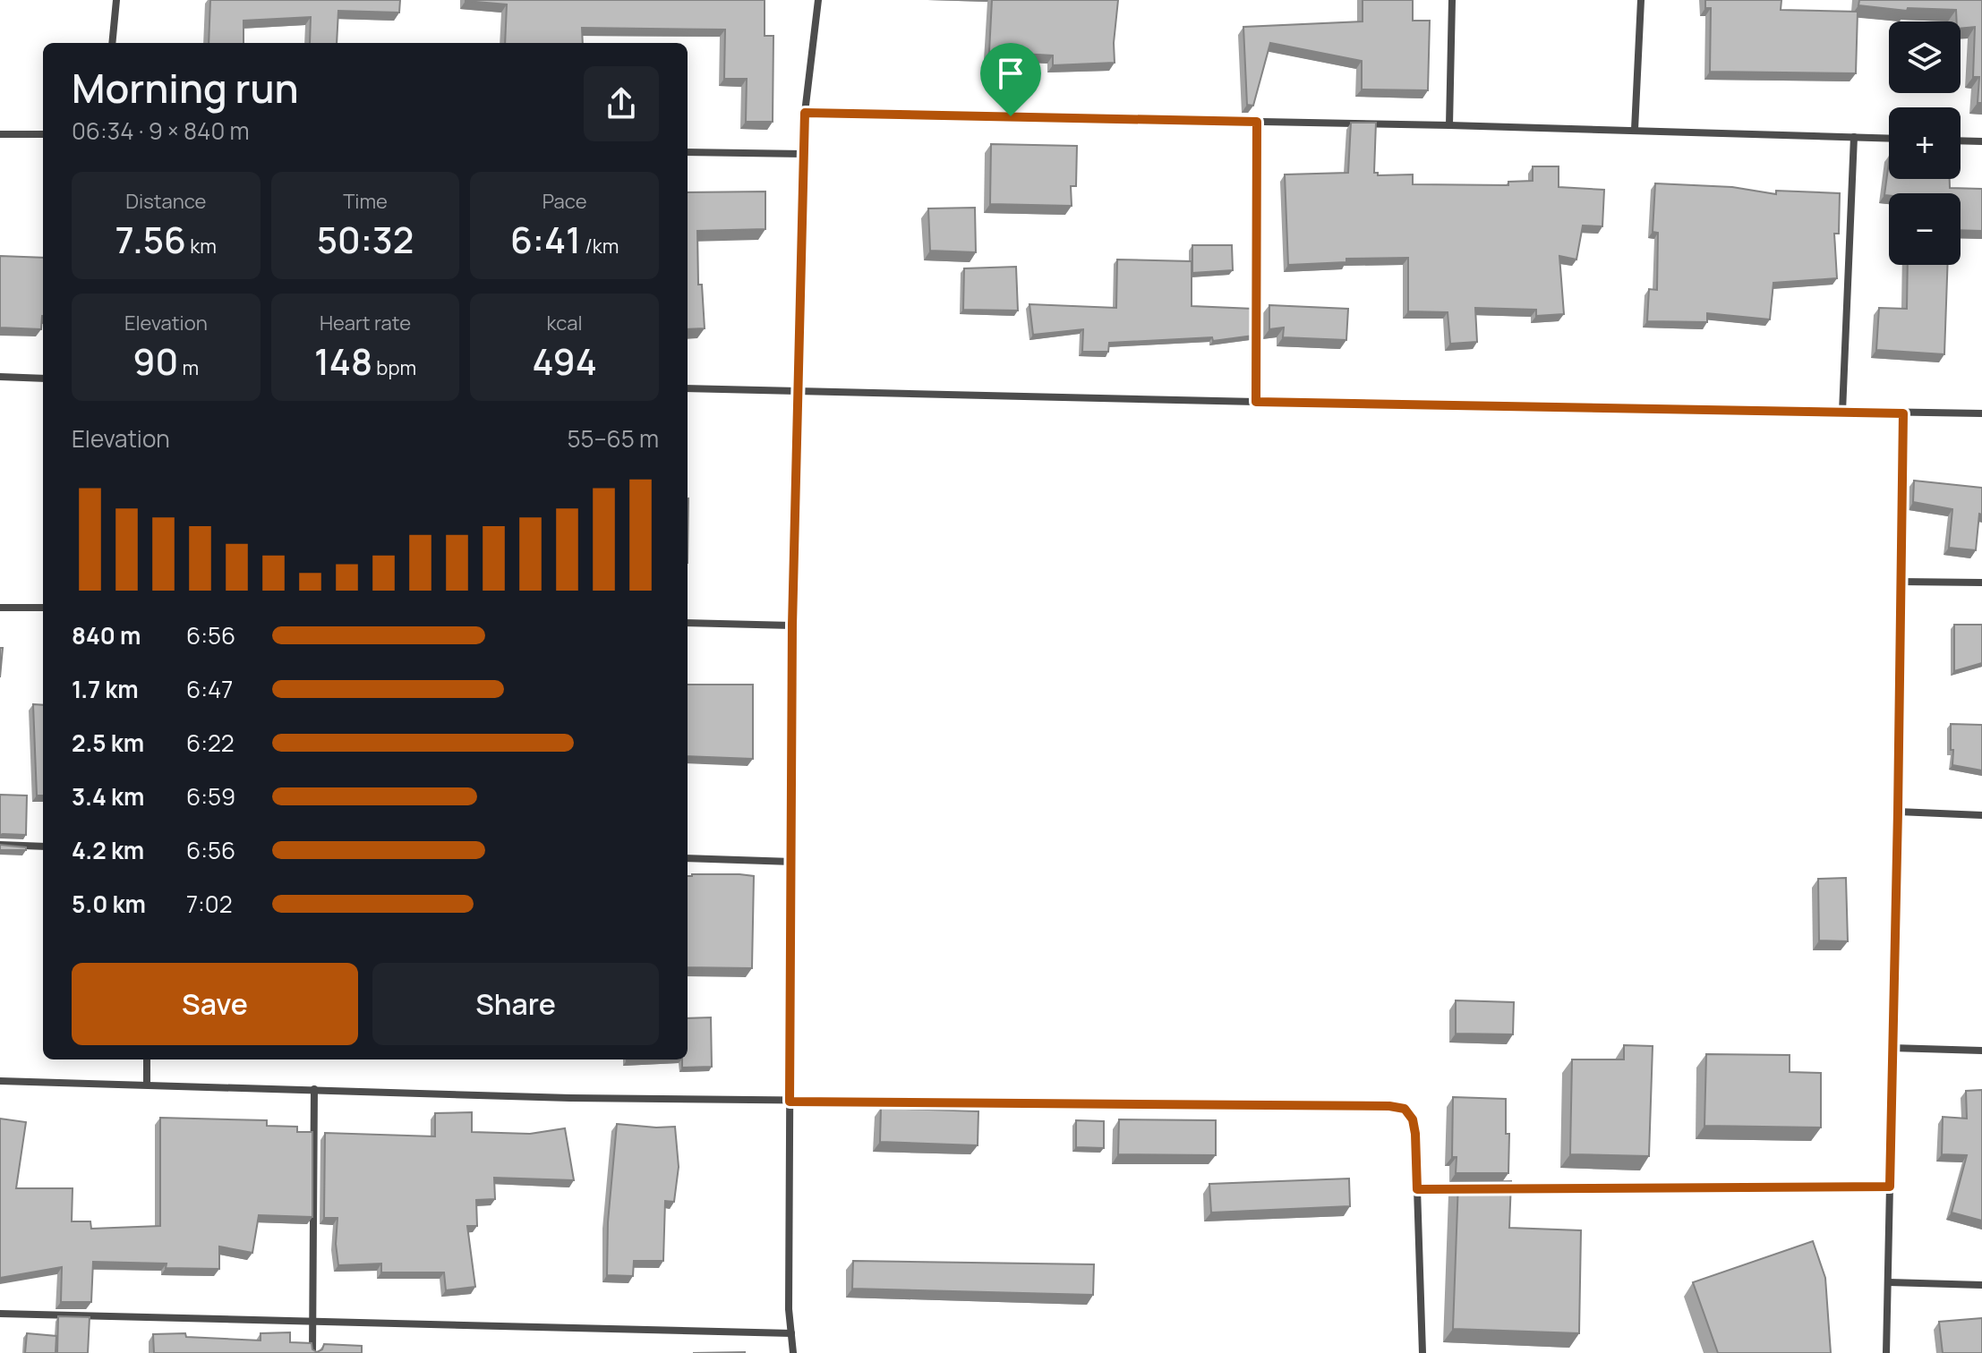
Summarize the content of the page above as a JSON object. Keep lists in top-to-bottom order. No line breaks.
{"page":{"map_buttons":["+","−"],"heading":["Morning run","06:34 · 9 × 840 m"],"stats":[["Distance","7.56 km"],["Time","50:32"],["Pace","6:41 /km"],["Elevation","90 m"],["Heart rate","148 bpm"],["kcal","494"]],"chart":["Elevation","55–65 m"],"list":[{"name":"840 m","note":"6:56"},{"name":"1.7 km","note":"6:47"},{"name":"2.5 km","note":"6:22"},{"name":"3.4 km","note":"6:59"},{"name":"4.2 km","note":"6:56"},{"name":"5.0 km","note":"7:02"}],"buttons":["Save","Share"]}}
